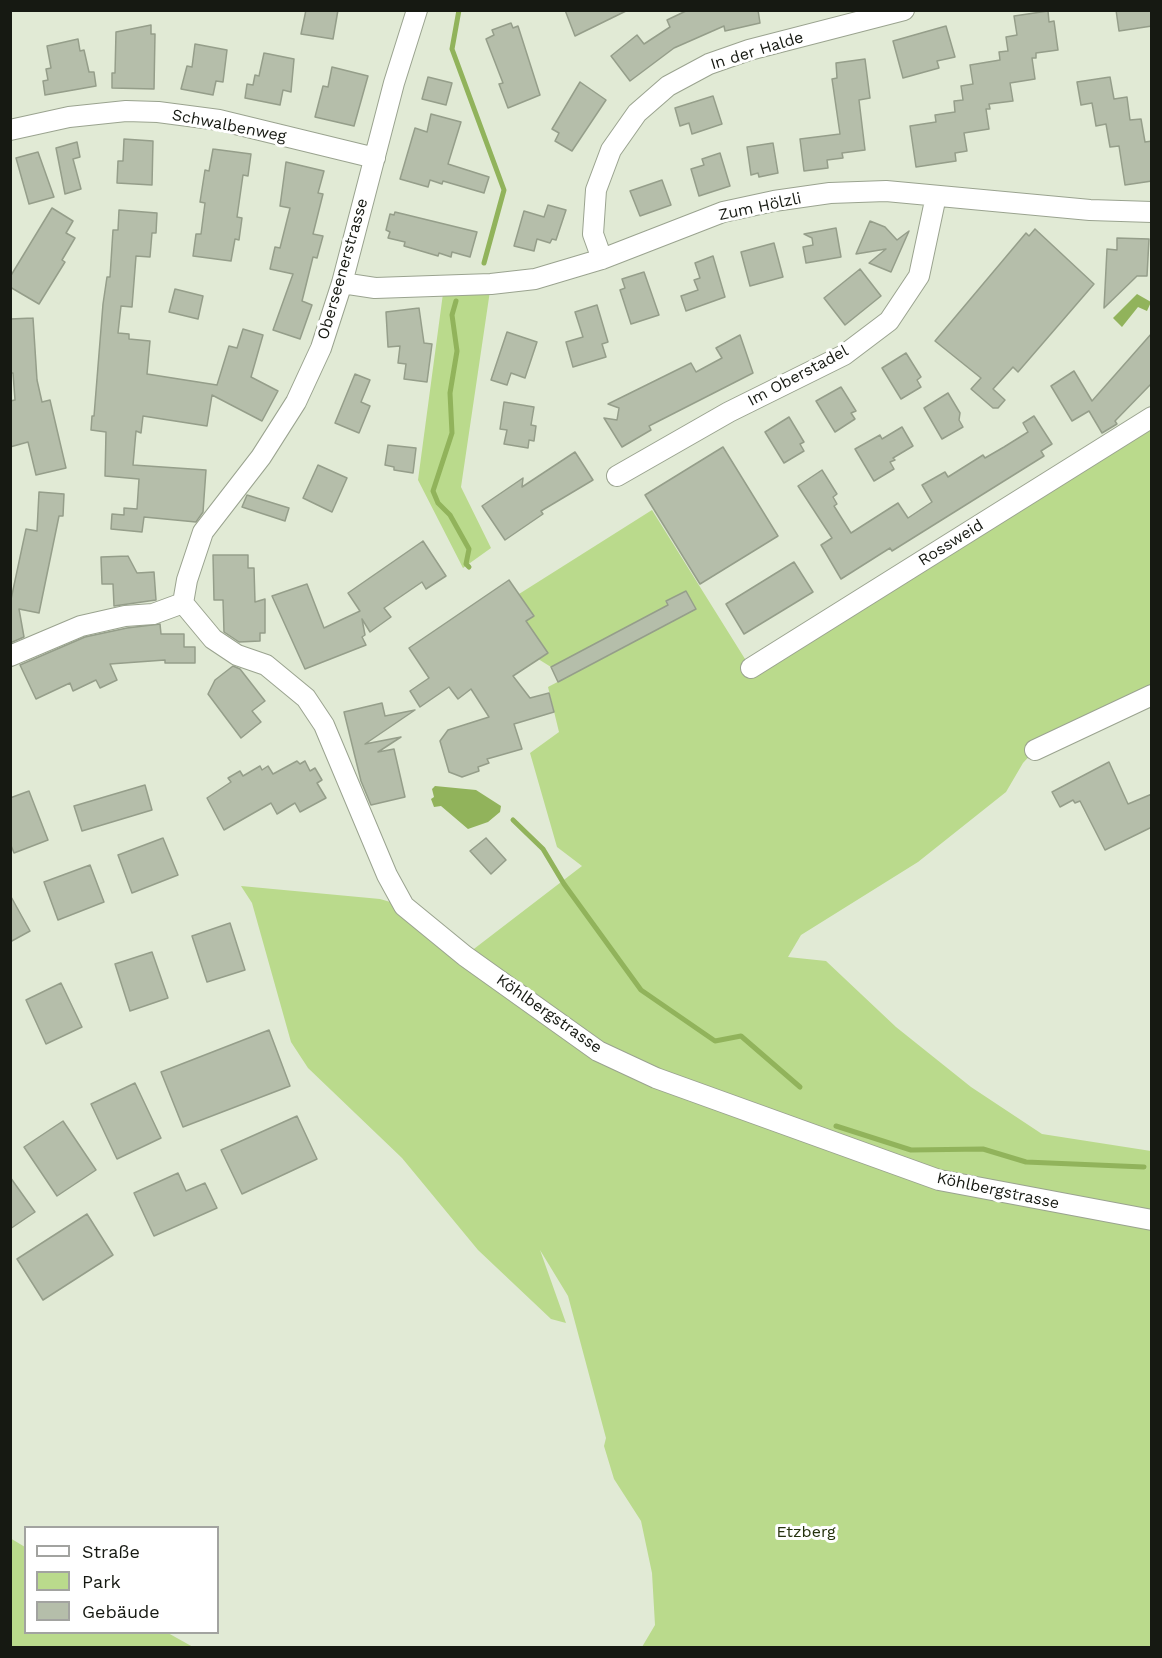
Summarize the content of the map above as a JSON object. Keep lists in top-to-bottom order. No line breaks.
{"streets":{"street":["In der Halde","Schwalbenweg","Zum Hölzli","Oberseenerstrasse","Im Oberstadel","Rossweid","Köhlbergstrasse"]},"crossings":[["In der Halde","Zum Hölzli"],["Schwalbenweg","Oberseenerstrasse"],["Zum Hölzli","Oberseenerstrasse"],["Zum Hölzli","Im Oberstadel"],["Oberseenerstrasse","Köhlbergstrasse"]],"parks":["Etzberg"],"legend":["Straße","Park","Gebäude"]}
